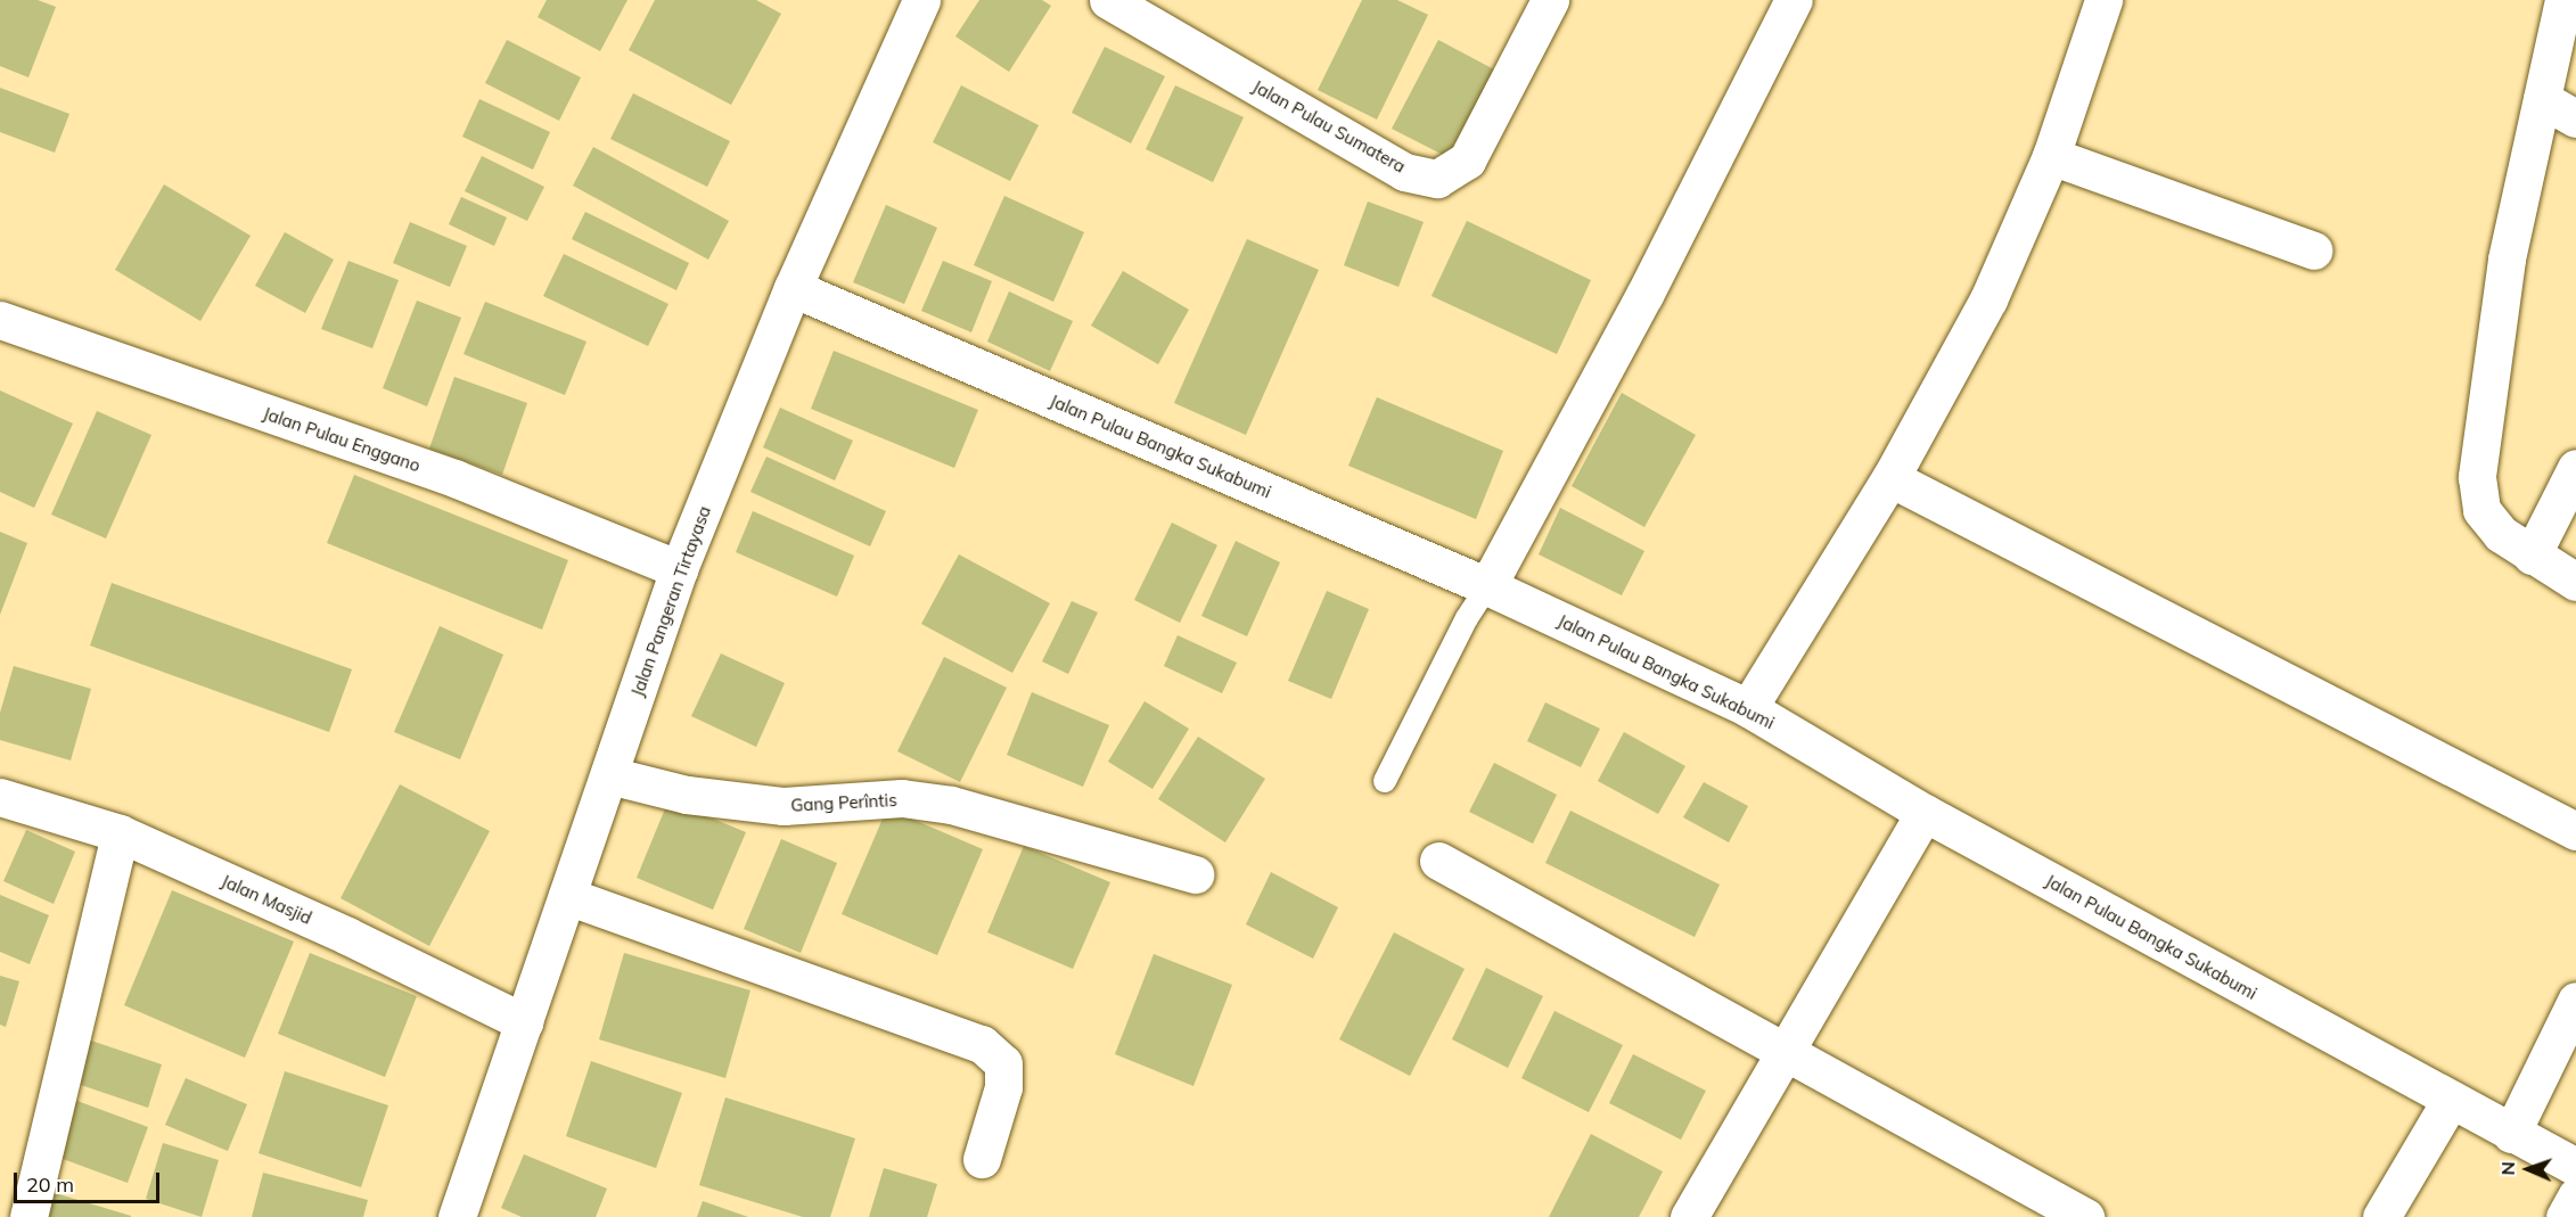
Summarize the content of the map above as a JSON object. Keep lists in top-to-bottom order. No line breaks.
{"streets":{"street":["Jalan Pulau Sumatera","Jalan Pulau Enggano","Jalan Pulau Bangka Sukabumi","Jalan Pangeran Tirtayasa","Gang Perîntis","Jalan Masjid"]},"crossings":[["Jalan Pulau Enggano","Jalan Pangeran Tirtayasa"],["Jalan Pulau Bangka Sukabumi","Jalan Pangeran Tirtayasa"],["Jalan Pangeran Tirtayasa","Gang Perîntis"],["Jalan Pangeran Tirtayasa","Jalan Masjid"]],"scale_bar":"20 m","north":"left"}
